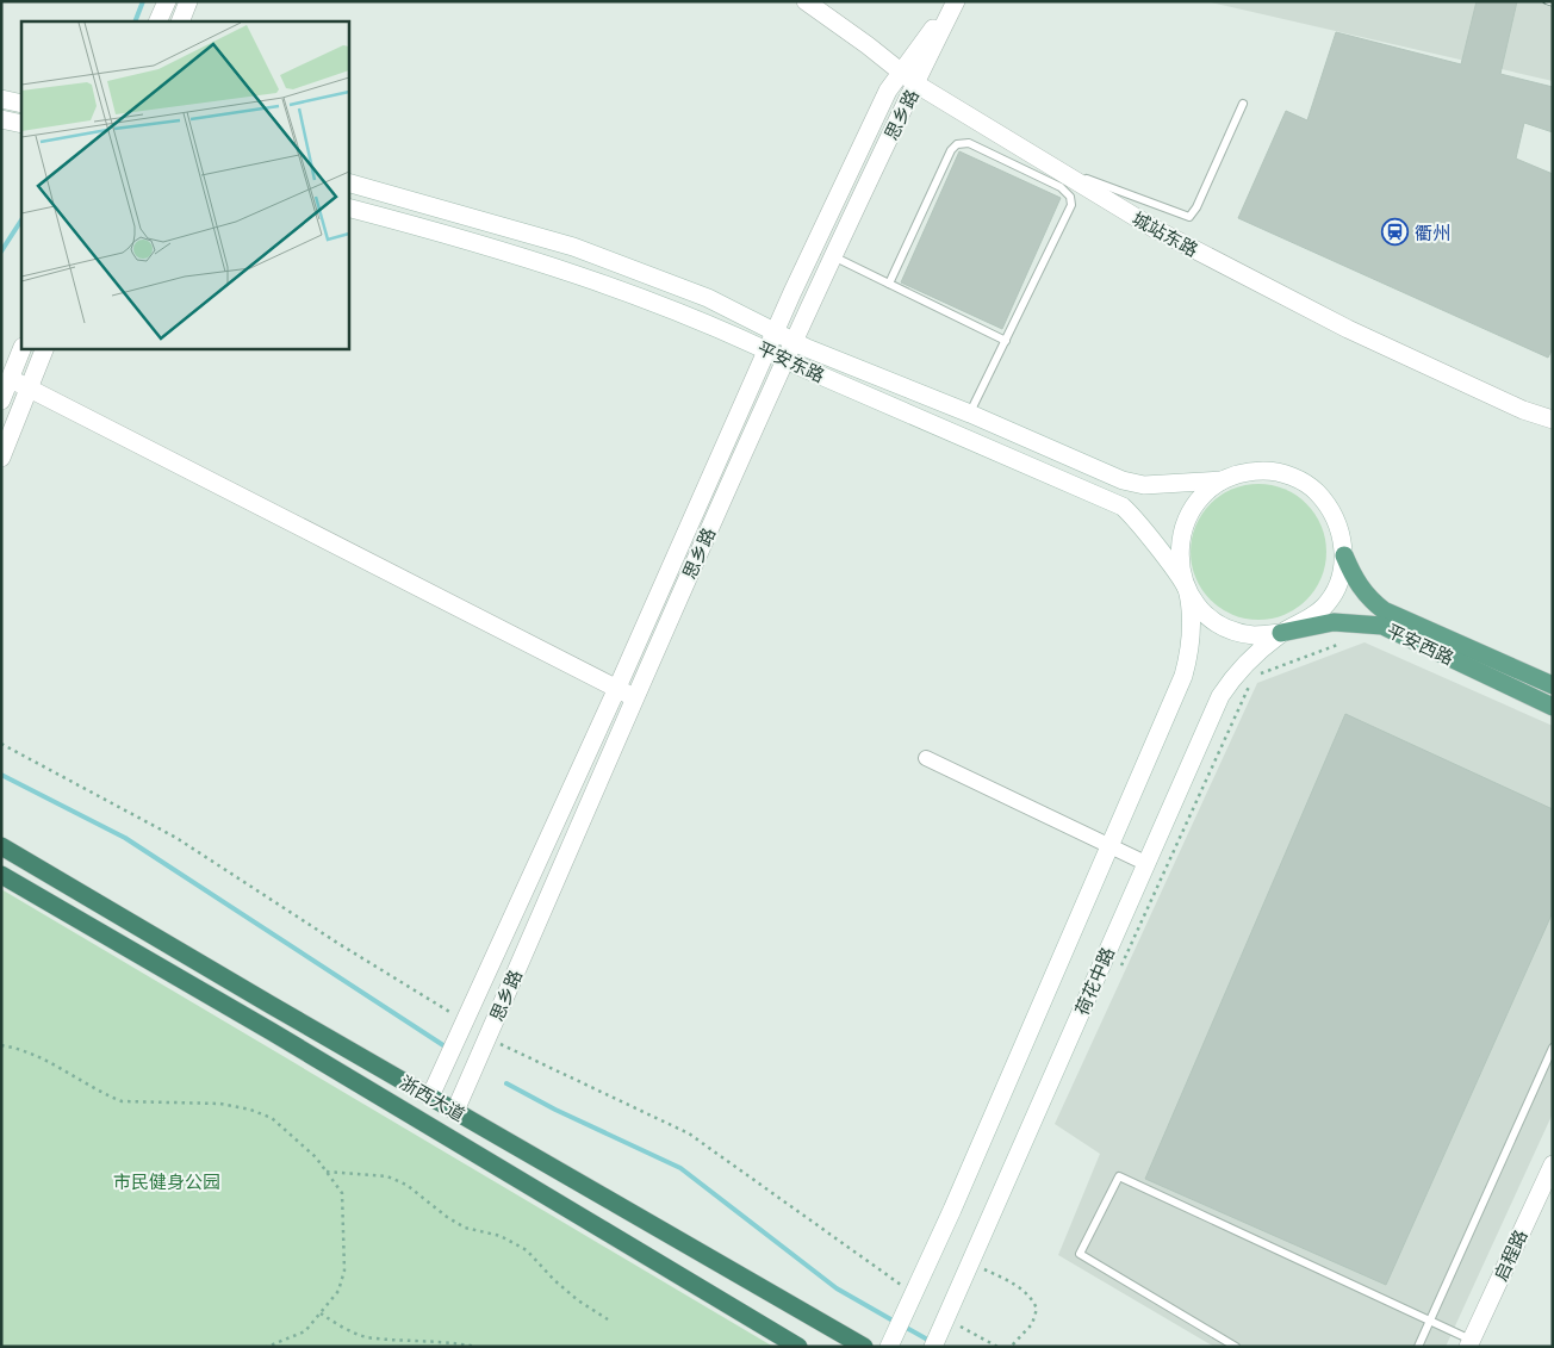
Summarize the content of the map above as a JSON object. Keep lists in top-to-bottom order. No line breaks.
{"streets":{"highway":["浙西大道"],"main road":["平安西路"],"street":["思乡路","城站东路","平安东路","荷花中路","启程路"]},"crossings":[["思乡路","城站东路"],["思乡路","平安东路"],["思乡路","浙西大道"],["平安东路","平安西路"],["平安东路","荷花中路"],["平安西路","荷花中路"]],"parks":["市民健身公园"],"places":{"station":["衢州"]}}
